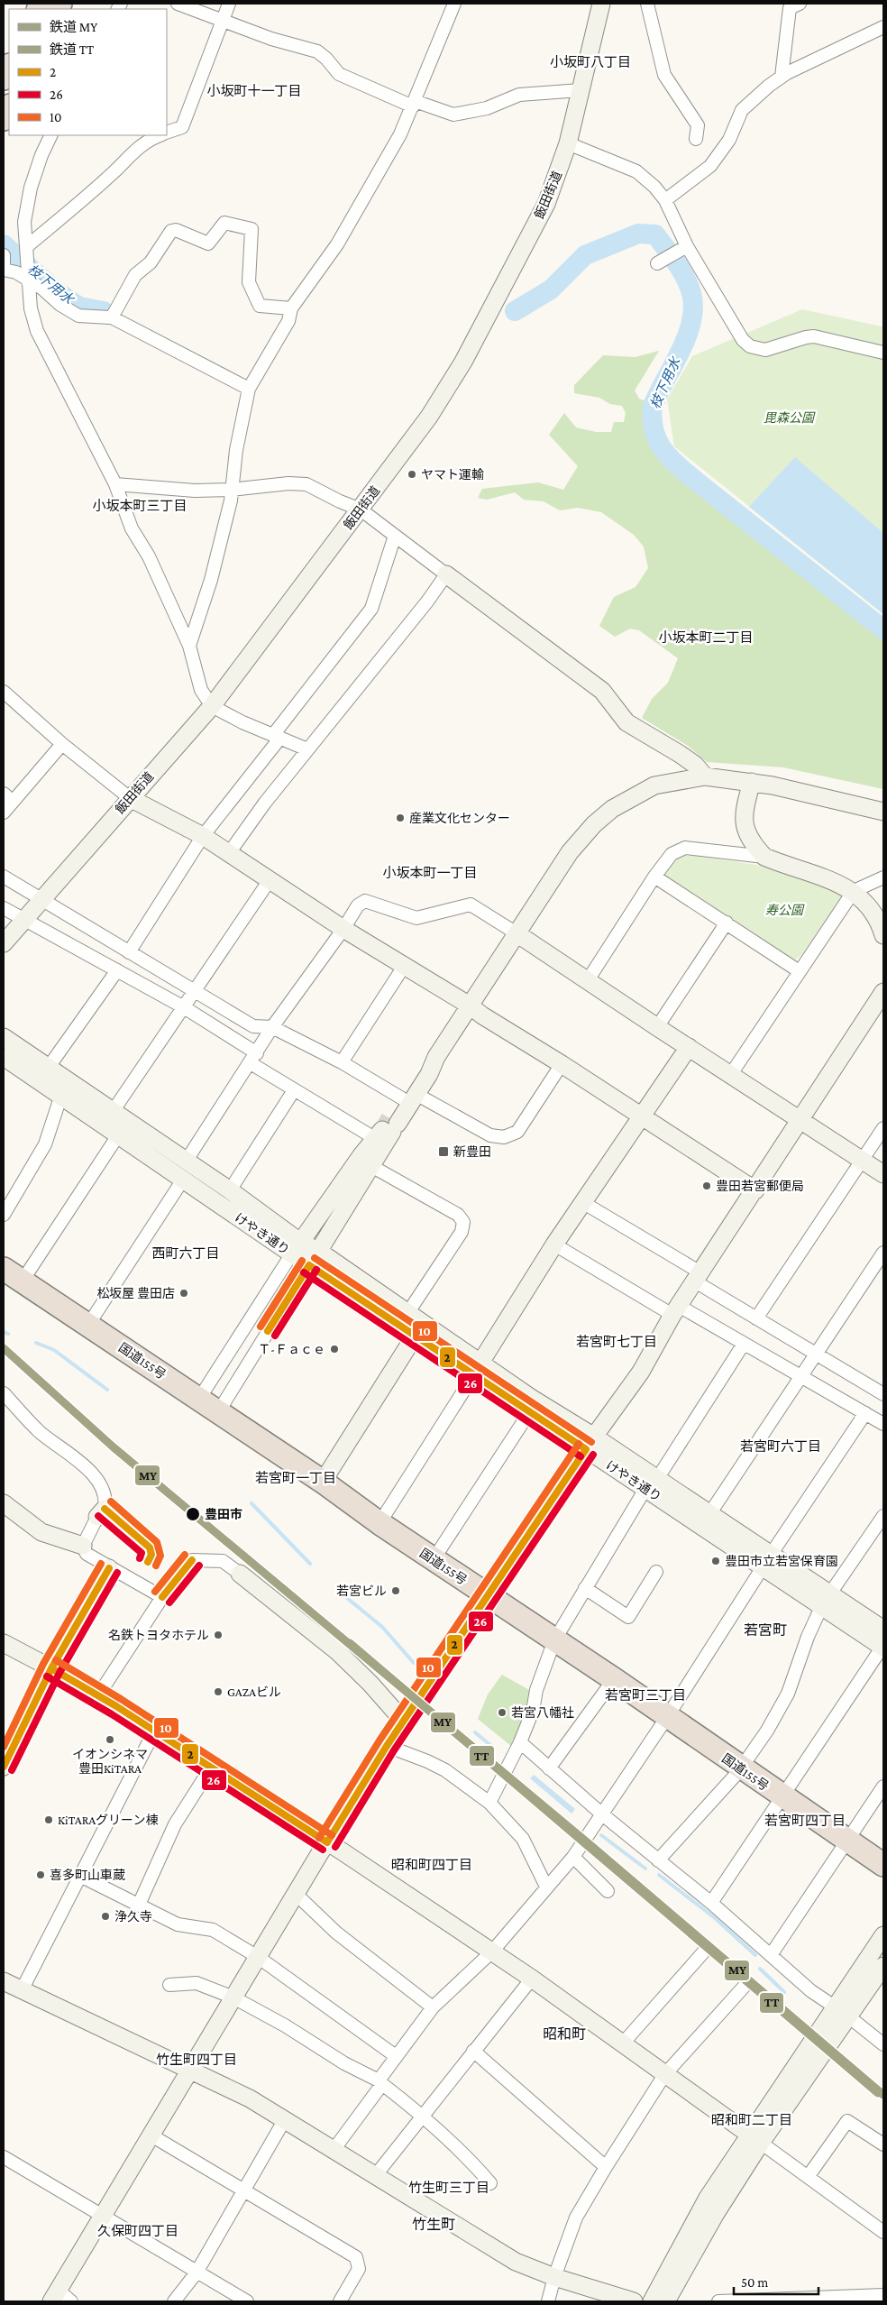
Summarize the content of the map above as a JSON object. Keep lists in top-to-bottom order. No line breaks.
{"streets":{"highway":["国道155号"],"street":["飯田街道","けやき通り"]},"districts":["小坂町八丁目","小坂町十一丁目","小坂本町三丁目","小坂本町二丁目","小坂本町一丁目","西町六丁目","若宮町七丁目","若宮町六丁目","若宮町一丁目","若宮町","若宮町三丁目","若宮町四丁目","昭和町四丁目","昭和町","竹生町四丁目","昭和町二丁目","竹生町三丁目","竹生町","久保町四丁目"],"water":["枝下用水"],"parks":["毘森公園","寿公園"],"places":{"other":["ヤマト運輸","産業文化センター","豊田若宮郵便局","松坂屋 豊田店","Ｔ-Ｆａｃｅ","豊田市","豊田市立若宮保育園","若宮ビル","名鉄トヨタホテル","GAZAビル","若宮八幡社","イオンシネマ 豊田KiTARA","KiTARAグリーン棟","喜多町山車蔵","浄久寺"],"transit":["新豊田"]},"lines":["transit line 10","transit line 2","transit line 26","rail line MY","rail line TT"],"legend":["鉄道 MY","鉄道 TT","2","26","10"],"scale_bar":"50 m"}
